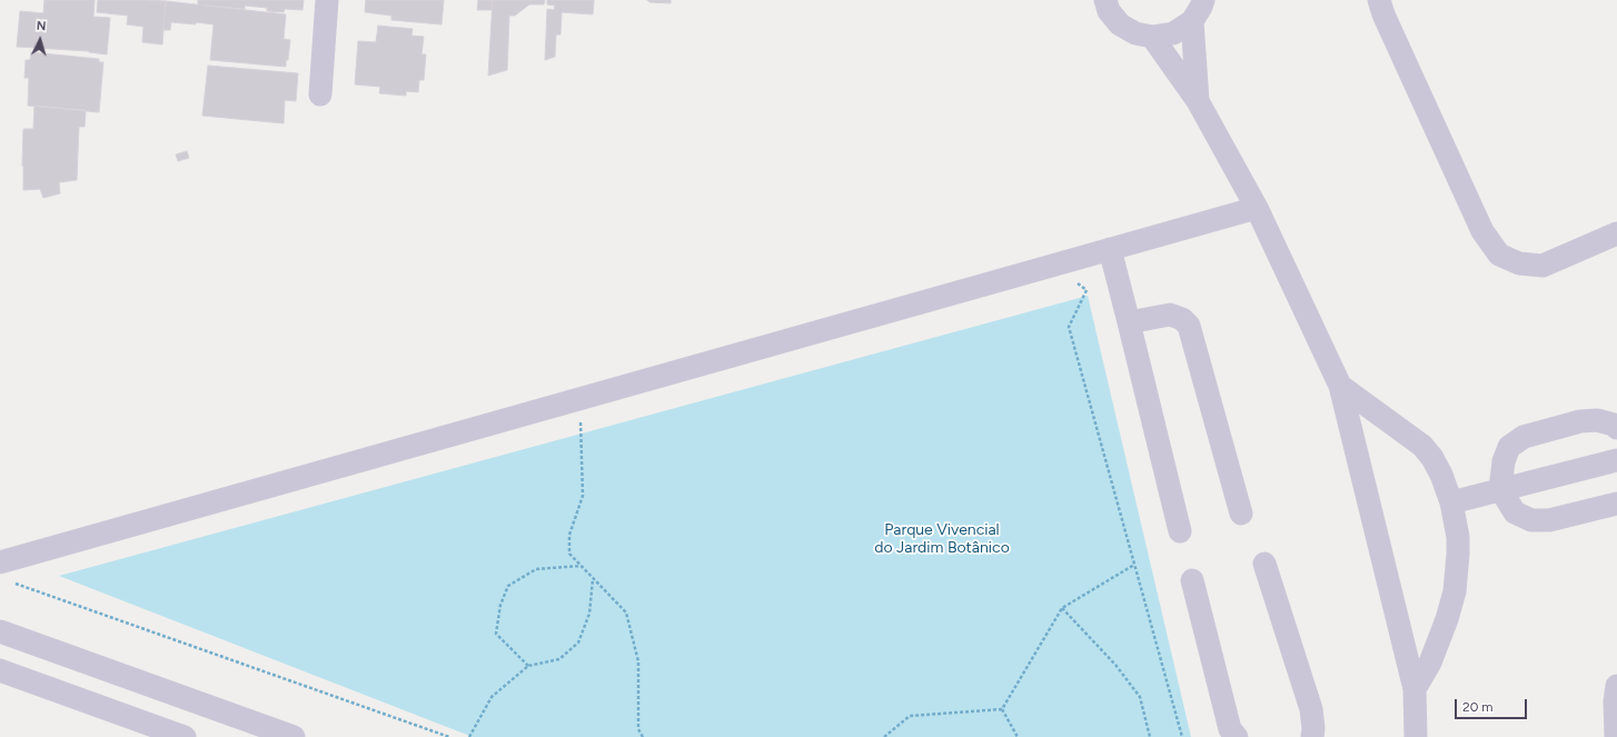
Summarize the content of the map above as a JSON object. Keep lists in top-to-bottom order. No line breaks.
{"parks":["Parque Vivencial do Jardim Botânico"],"scale_bar":"20 m","north":"top"}
